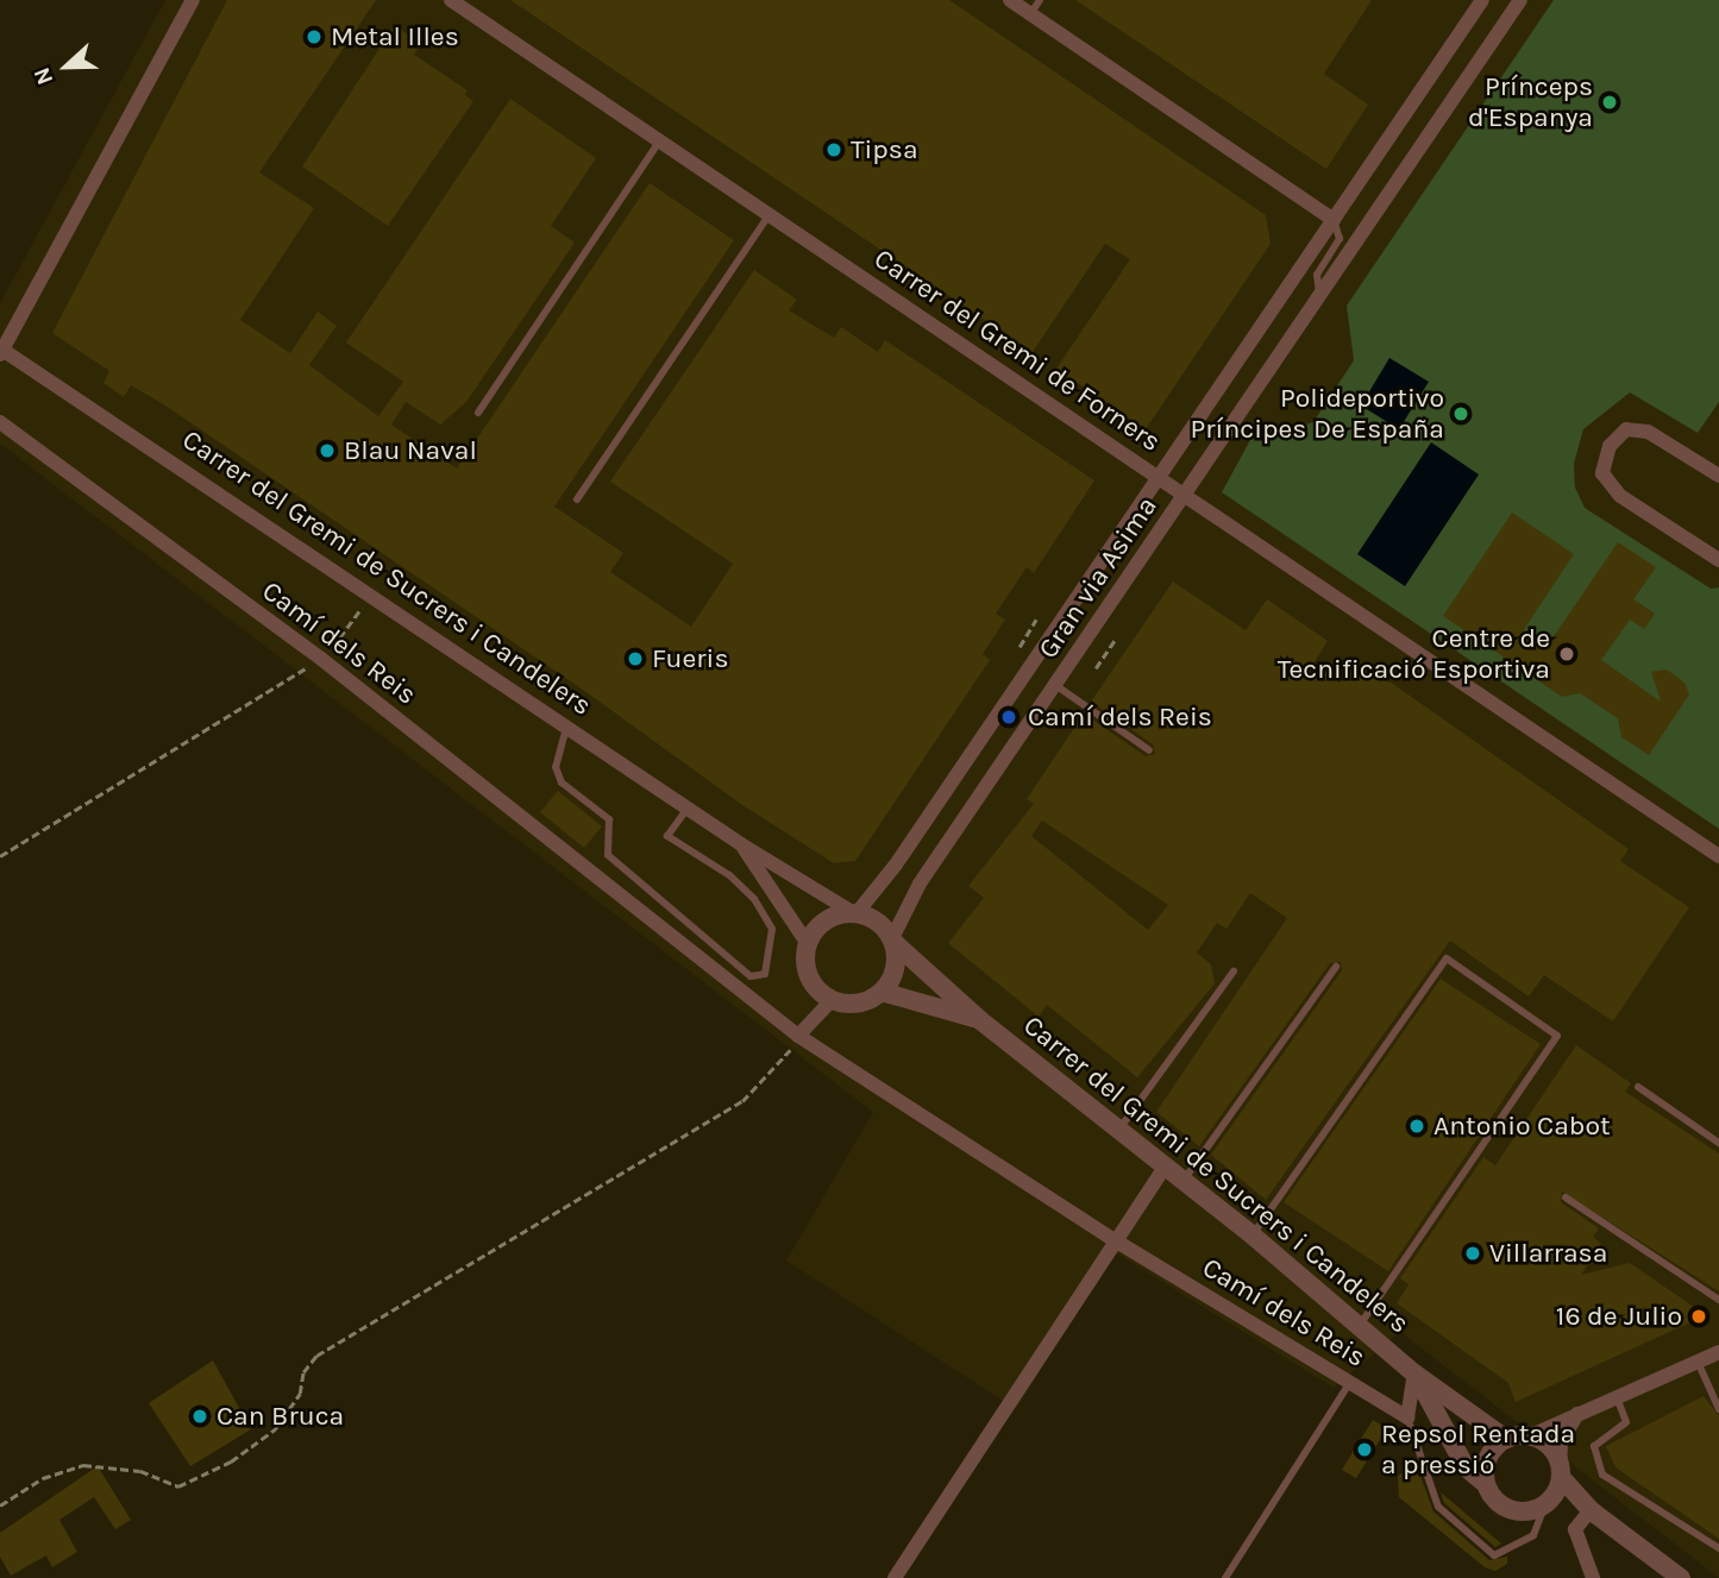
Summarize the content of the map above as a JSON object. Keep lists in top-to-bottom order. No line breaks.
{"streets":{"street":["Carrer del Gremi de Forners","Carrer del Gremi de Sucrers i Candelers","Gran via Asima","Camí dels Reis"]},"crossings":[["Carrer del Gremi de Forners","Gran via Asima"],["Carrer del Gremi de Sucrers i Candelers","Gran via Asima"]],"places":["Metal Illes","Prínceps d'Espanya","Tipsa","Polideportivo Príncipes De España","Blau Naval","Centre de Tecnificació Esportiva","Fueris","Camí dels Reis","Antonio Cabot","Villarrasa","16 de Julio","Can Bruca","Repsol Rentada a pressió"],"north":"left"}
